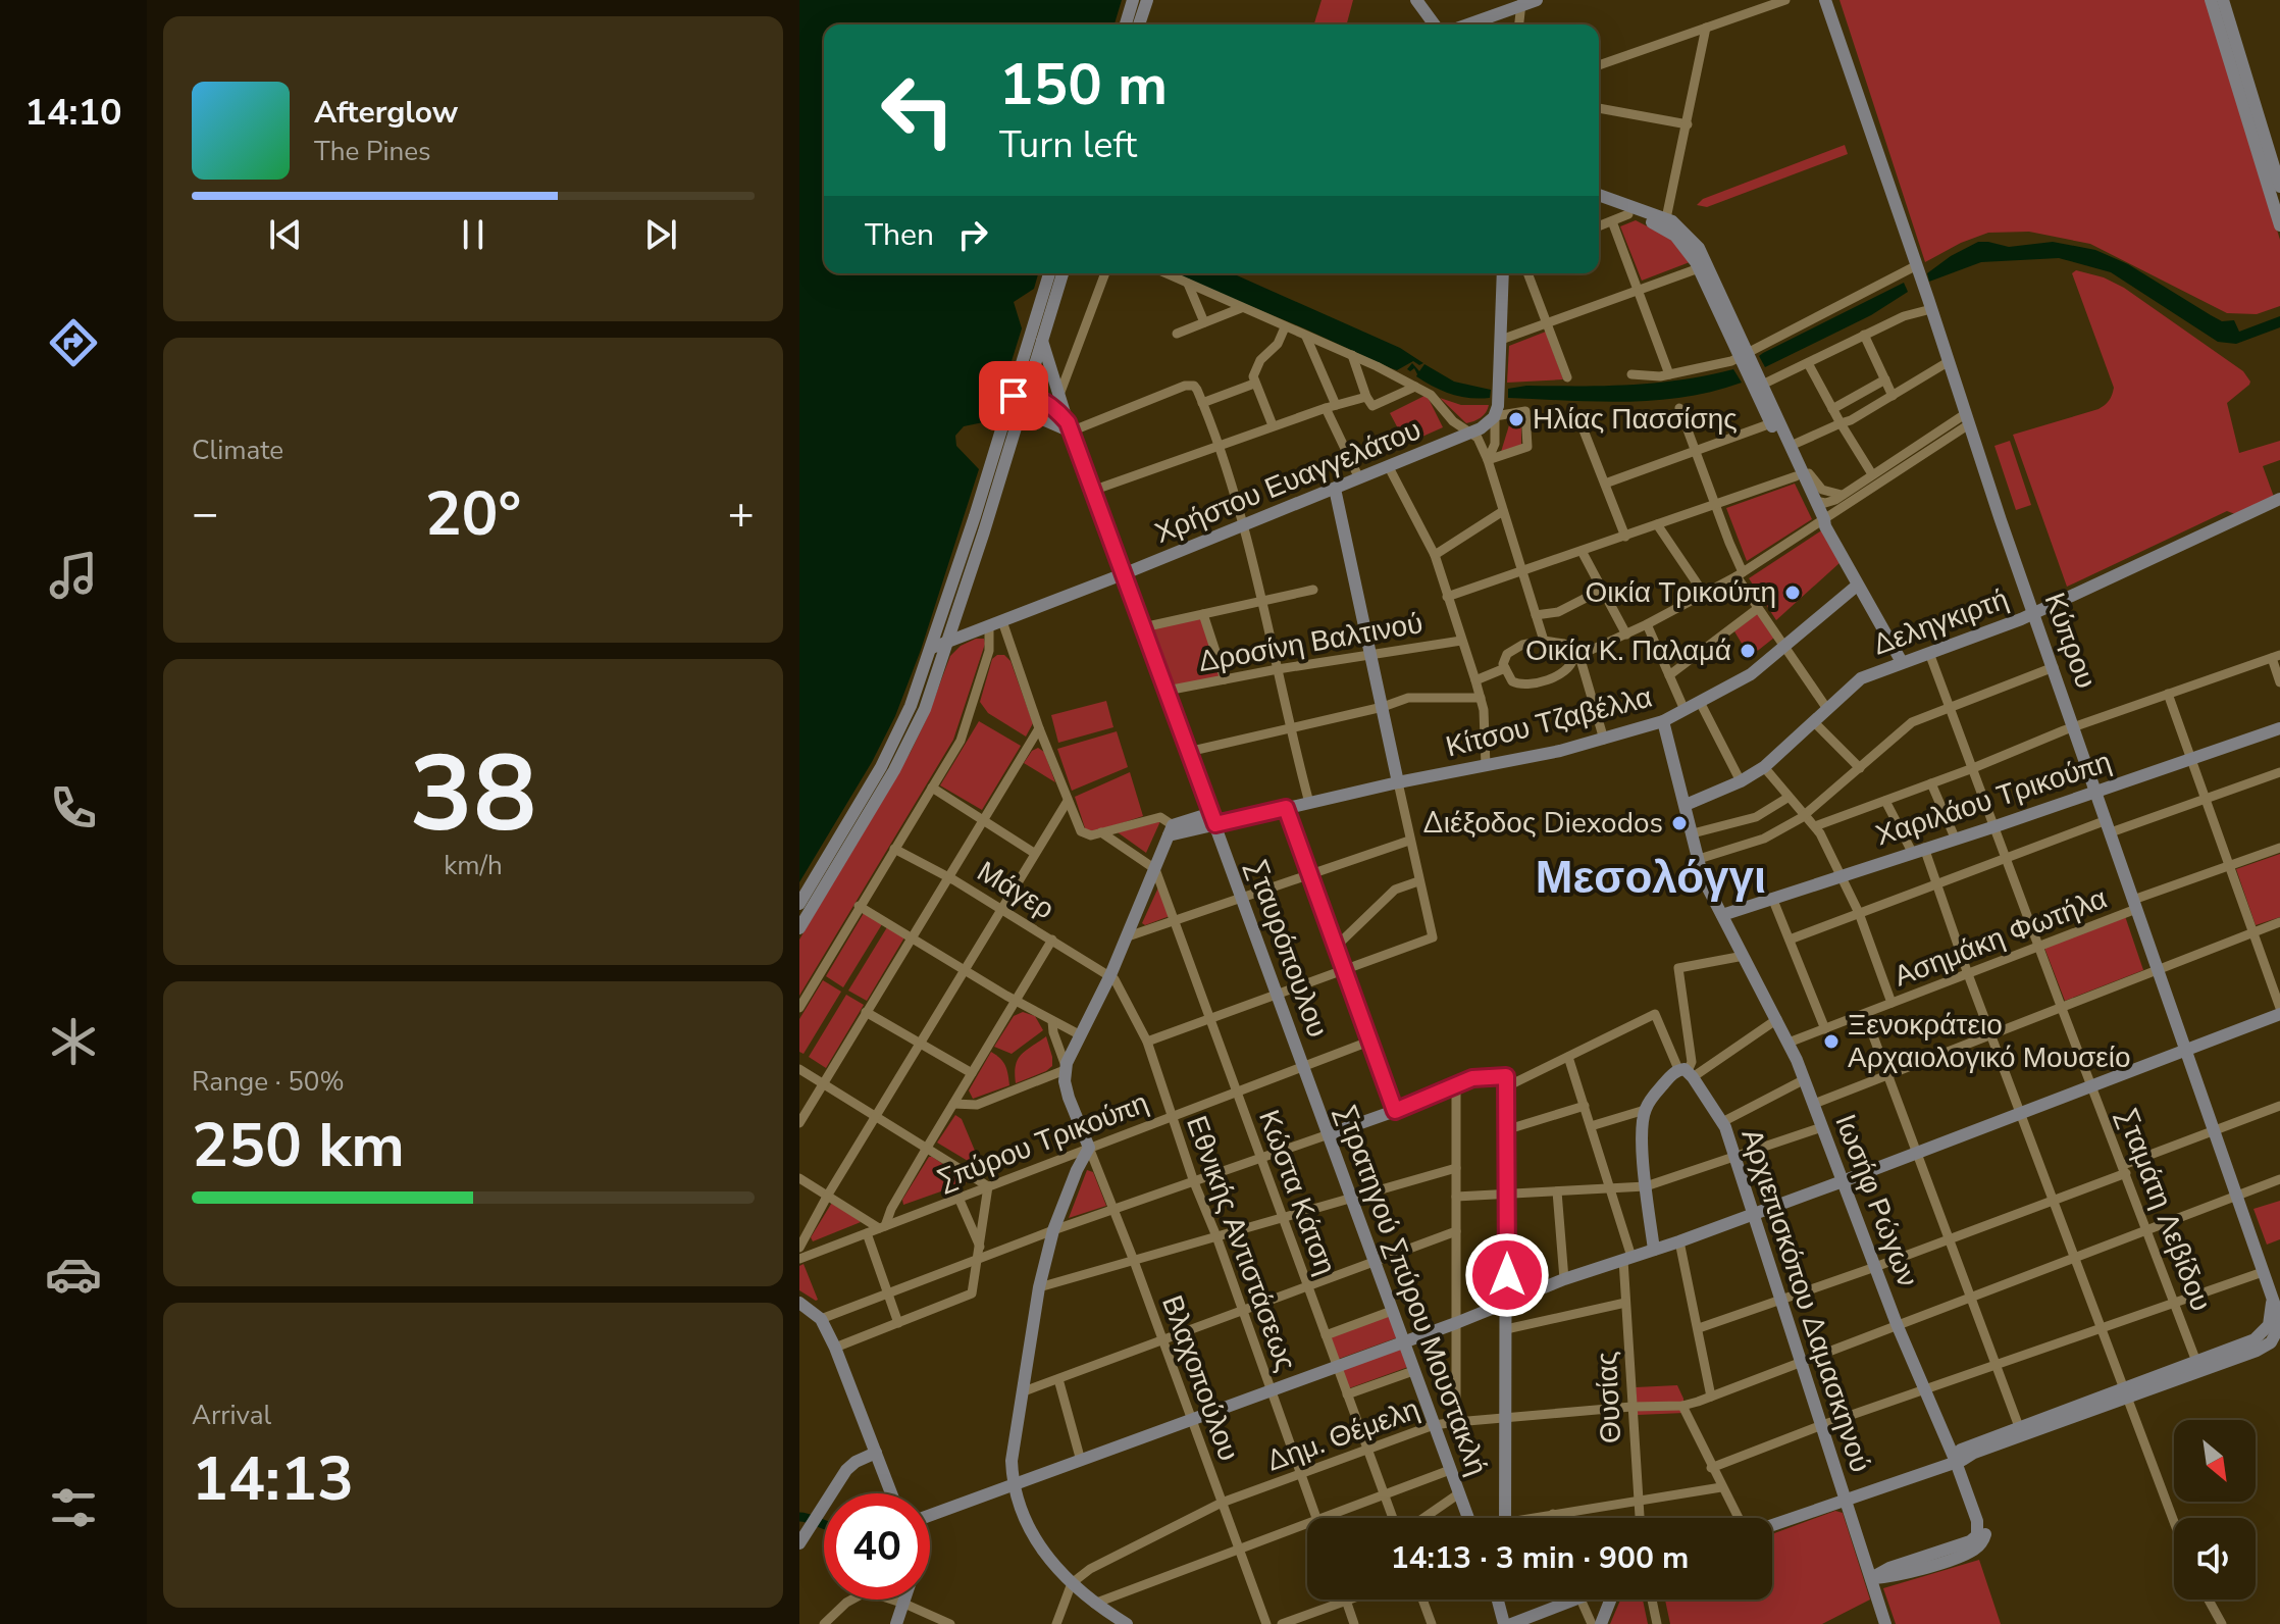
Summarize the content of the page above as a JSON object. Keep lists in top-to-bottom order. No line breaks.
{"streets":{"street":["Χρήστου Ευαγγελάτου","Δεληγκιρτή","Κύπρου","Δροσίνη Βαλτινού","Κίτσου Τζαβέλλα","Χαριλάου Τρικούπη","Μάγερ","Ασημάκη Φωτήλα","Σταυρόπουλου","Σπύρου Τρικούπη","Κώστα Κάτση","Ιωσήφ Ρώγων","Σταμάτη Λεβίδου","Εθνικής Αντιστάσεως","Στρατηγού Σπύρου Μουστακλή","Αρχιεπισκόπου Δαμασκηνού","Βλαχοπούλου","Θυσίας","Δημ. Θέμελη"]},"crossings":[["Χρήστου Ευαγγελάτου","Σταυρόπουλου"],["Δεληγκιρτή","Κύπρου"],["Δεληγκιρτή","Ιωσήφ Ρώγων"],["Δεληγκιρτή","Σταμάτη Λεβίδου"],["Κύπρου","Χαριλάου Τρικούπη"],["Κύπρου","Ασημάκη Φωτήλα"],["Κύπρου","Δημ. Θέμελη"],["Δροσίνη Βαλτινού","Σταυρόπουλου"],["Κίτσου Τζαβέλλα","Σταυρόπουλου"],["Κίτσου Τζαβέλλα","Ιωσήφ Ρώγων"],["Χαριλάου Τρικούπη","Ιωσήφ Ρώγων"],["Χαριλάου Τρικούπη","Σταμάτη Λεβίδου"],["Μάγερ","Εθνικής Αντιστάσεως"],["Ασημάκη Φωτήλα","Ιωσήφ Ρώγων"],["Ασημάκη Φωτήλα","Σταμάτη Λεβίδου"],["Σταυρόπουλου","Σπύρου Τρικούπη"],["Σταυρόπουλου","Στρατηγού Σπύρου Μουστακλή"],["Σπύρου Τρικούπη","Κώστα Κάτση"],["Σπύρου Τρικούπη","Εθνικής Αντιστάσεως"],["Σπύρου Τρικούπη","Στρατηγού Σπύρου Μουστακλή"],["Σπύρου Τρικούπη","Βλαχοπούλου"],["Κώστα Κάτση","Δημ. Θέμελη"],["Ιωσήφ Ρώγων","Αρχιεπισκόπου Δαμασκηνού"],["Ιωσήφ Ρώγων","Δημ. Θέμελη"],["Σταμάτη Λεβίδου","Δημ. Θέμελη"],["Εθνικής Αντιστάσεως","Δημ. Θέμελη"],["Στρατηγού Σπύρου Μουστακλή","Δημ. Θέμελη"],["Αρχιεπισκόπου Δαμασκηνού","Δημ. Θέμελη"],["Βλαχοπούλου","Δημ. Θέμελη"],["Θυσίας","Δημ. Θέμελη"]],"districts":["Μεσολόγγι"],"places":["Ηλίας Πασσίσης","Οικία Τρικούπη","Οικία Κ. Παλαμά","Διέξοδος Diexodos","Ξενοκράτειο Αρχαιολογικό Μουσείο"],"north":"bottom right","page":{"tabs":"14:10","turn":["150 m","Turn left"],"song":["Afterglow","The Pines"],"then":"Then","tile":["Climate",["38","km/h"],["Range · 50%","250 km"],["Arrival","14:13"]],"heat":["−","20°","+"],"limit":"40","trip":"14:13 · 3 min · 900 m"}}
